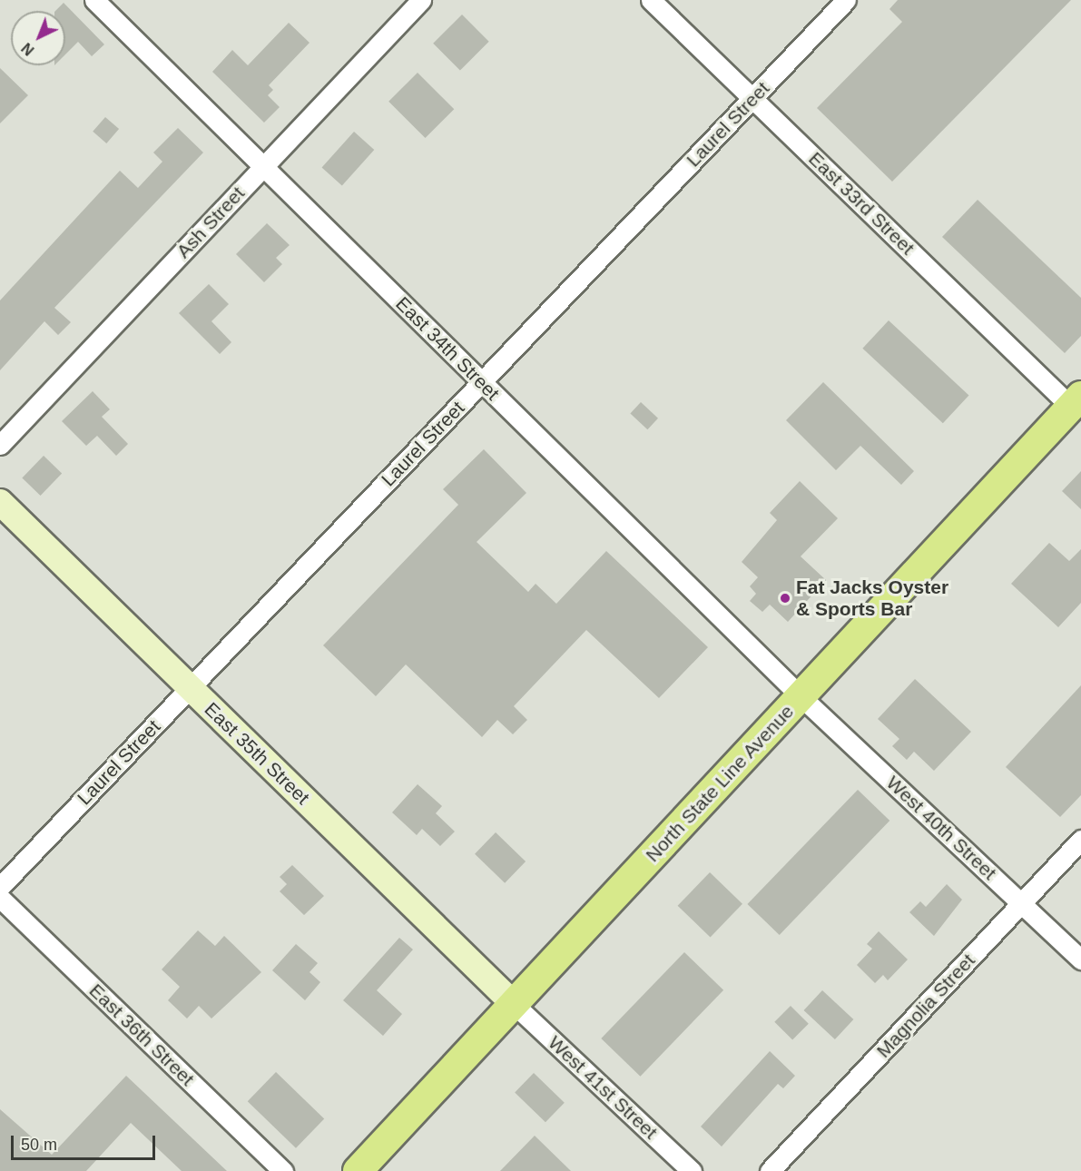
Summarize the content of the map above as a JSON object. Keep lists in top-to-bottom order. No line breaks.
{"streets":{"main road":["North State Line Avenue"],"street":["Laurel Street","East 33rd Street","Ash Street","East 34th Street","East 35th Street","West 40th Street","Magnolia Street","East 36th Street","West 41st Street"]},"crossings":[["Laurel Street","East 33rd Street"],["Laurel Street","East 34th Street"],["Laurel Street","East 35th Street"],["East 33rd Street","North State Line Avenue"],["Ash Street","East 34th Street"],["East 34th Street","North State Line Avenue"],["East 34th Street","West 40th Street"],["East 35th Street","North State Line Avenue"],["East 35th Street","West 41st Street"],["North State Line Avenue","West 40th Street"],["North State Line Avenue","West 41st Street"],["West 40th Street","Magnolia Street"]],"places":["Fat Jacks Oyster & Sports Bar"],"scale_bar":"50 m","north":"bottom left"}
